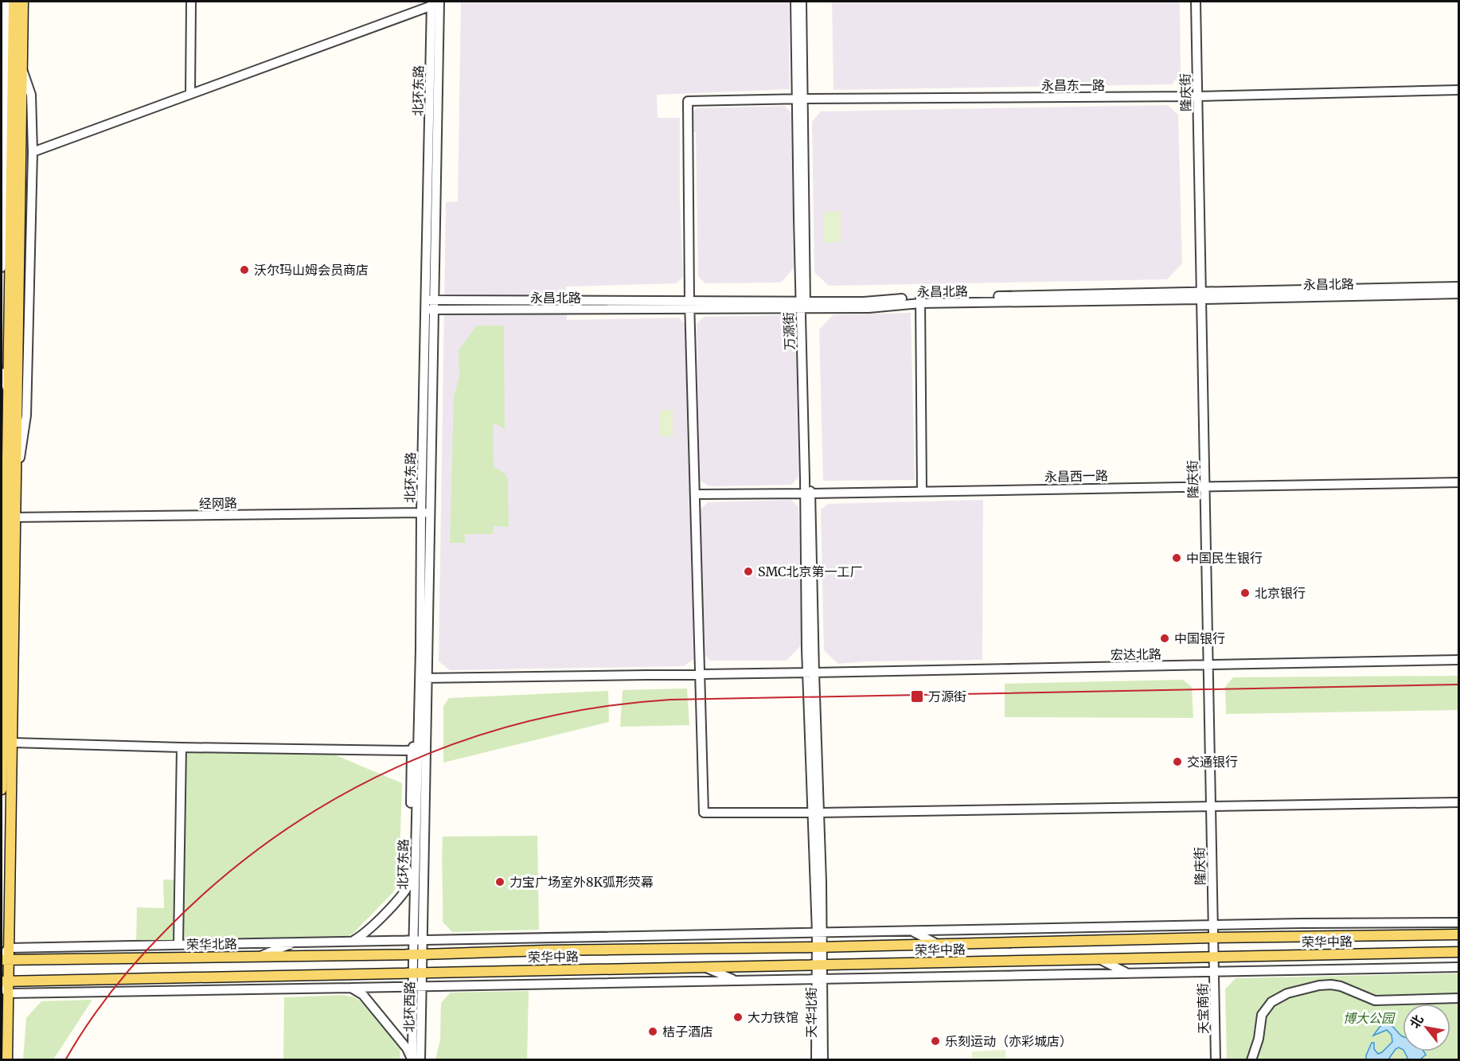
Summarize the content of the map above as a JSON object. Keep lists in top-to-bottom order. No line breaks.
{"streets":{"main road":["荣华中路","荣华北路"],"street":["永昌东一路","北环东路","隆庆街","永昌北路","万源街","永昌西一路","经网路","宏达北路","北环西路","天宝南街","天华北街"]},"crossings":[["永昌东一路","隆庆街"],["永昌东一路","永昌北路"],["永昌东一路","万源街"],["北环东路","永昌北路"],["北环东路","经网路"],["北环东路","宏达北路"],["北环东路","荣华中路"],["北环东路","荣华北路"],["北环东路","北环西路"],["隆庆街","永昌北路"],["隆庆街","永昌西一路"],["隆庆街","宏达北路"],["隆庆街","荣华中路"],["隆庆街","天宝南街"],["永昌北路","万源街"],["万源街","永昌西一路"],["万源街","宏达北路"],["万源街","荣华中路"],["万源街","天华北街"],["荣华中路","荣华北路"],["荣华中路","北环西路"],["荣华中路","天宝南街"],["荣华中路","天华北街"],["荣华北路","北环西路"]],"parks":["博大公园"],"places":{"other":["沃尔玛山姆会员商店","中国民生银行","SMC北京第一工厂","北京银行","中国银行","交通银行","力宝广场室外8K弧形荧幕","大力铁馆","桔子酒店","乐刻运动（亦彩城店）"],"transit":["万源街"]},"north":"top left"}
